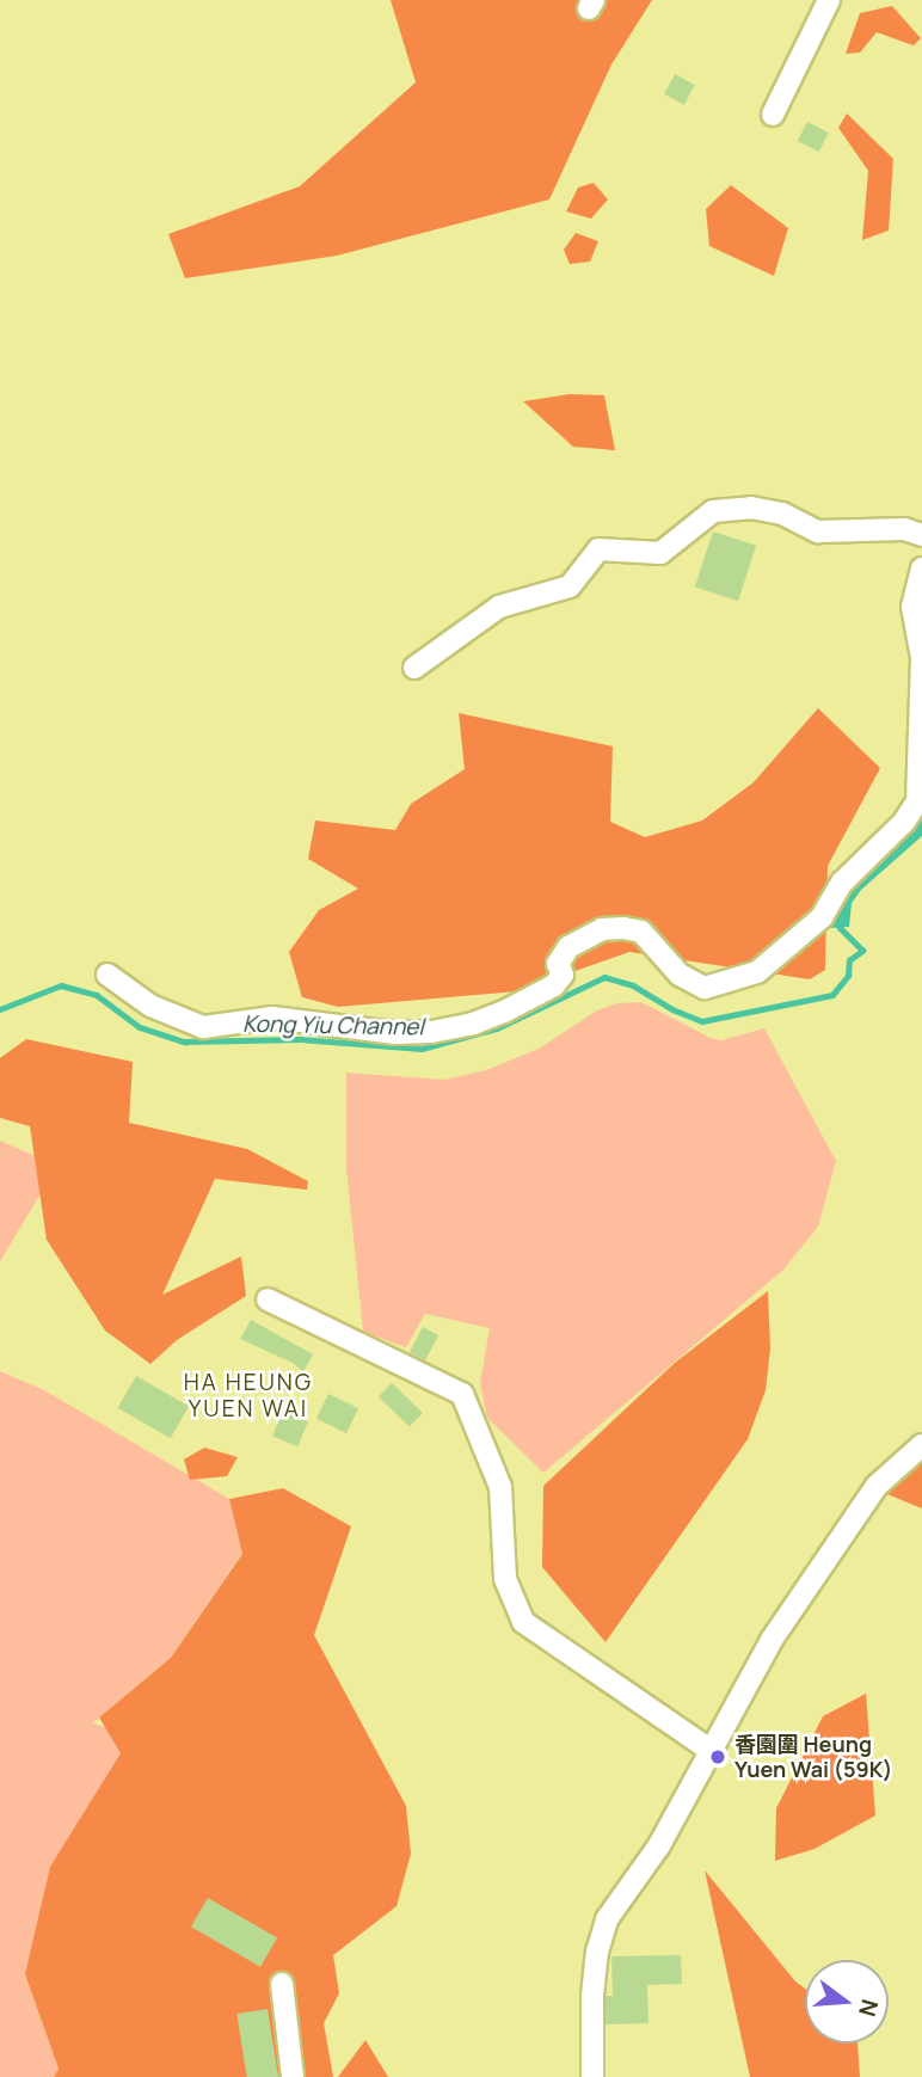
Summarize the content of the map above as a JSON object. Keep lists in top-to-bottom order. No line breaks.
{"districts":["HA HEUNG YUEN WAI"],"water":["Kong Yiu Channel"],"places":["香園圍 Heung Yuen Wai (59K)"],"north":"right"}
